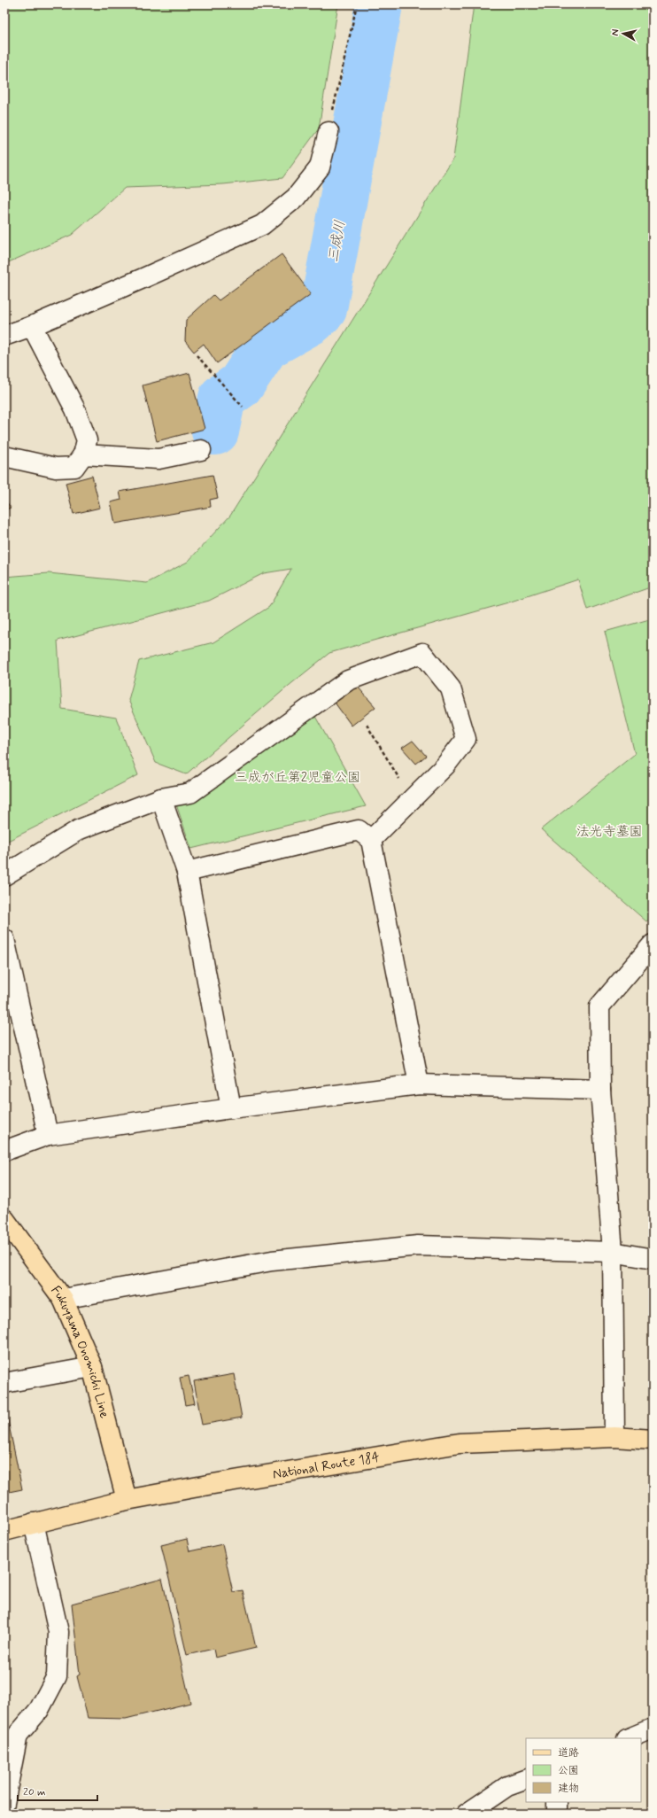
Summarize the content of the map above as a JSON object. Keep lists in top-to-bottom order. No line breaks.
{"streets":{"main road":["Fukuyama Onomichi Line","National Route 184"]},"crossings":[["Fukuyama Onomichi Line","National Route 184"]],"water":["三成川"],"parks":["三成が丘第2児童公園","法光寺墓園"],"legend":["道路","公園","建物"],"scale_bar":"20 m","north":"left"}
